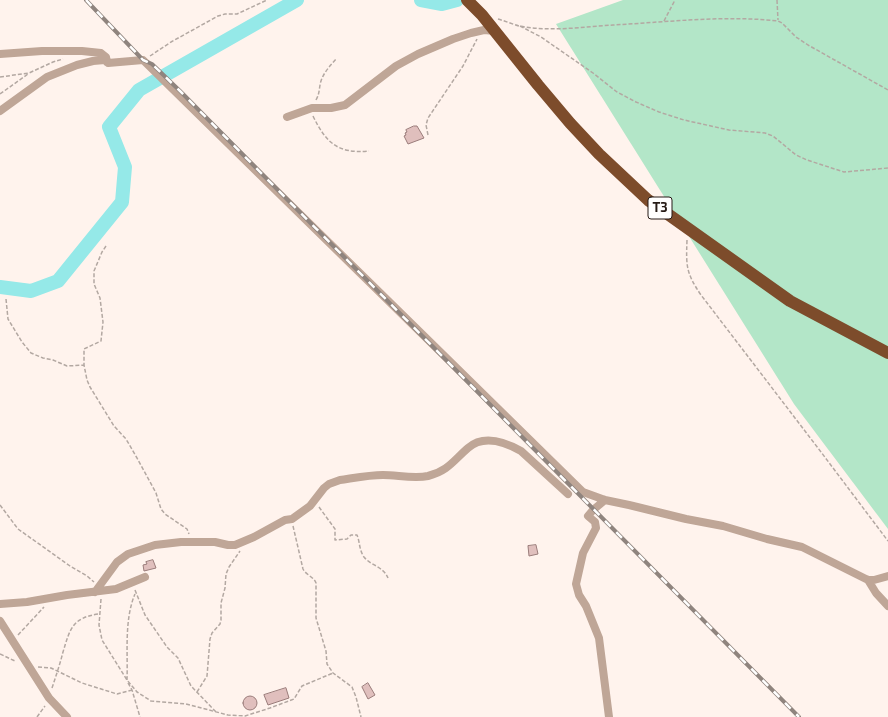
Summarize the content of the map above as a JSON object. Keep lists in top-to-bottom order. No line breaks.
{"streets":{"highway":["T3"]}}
